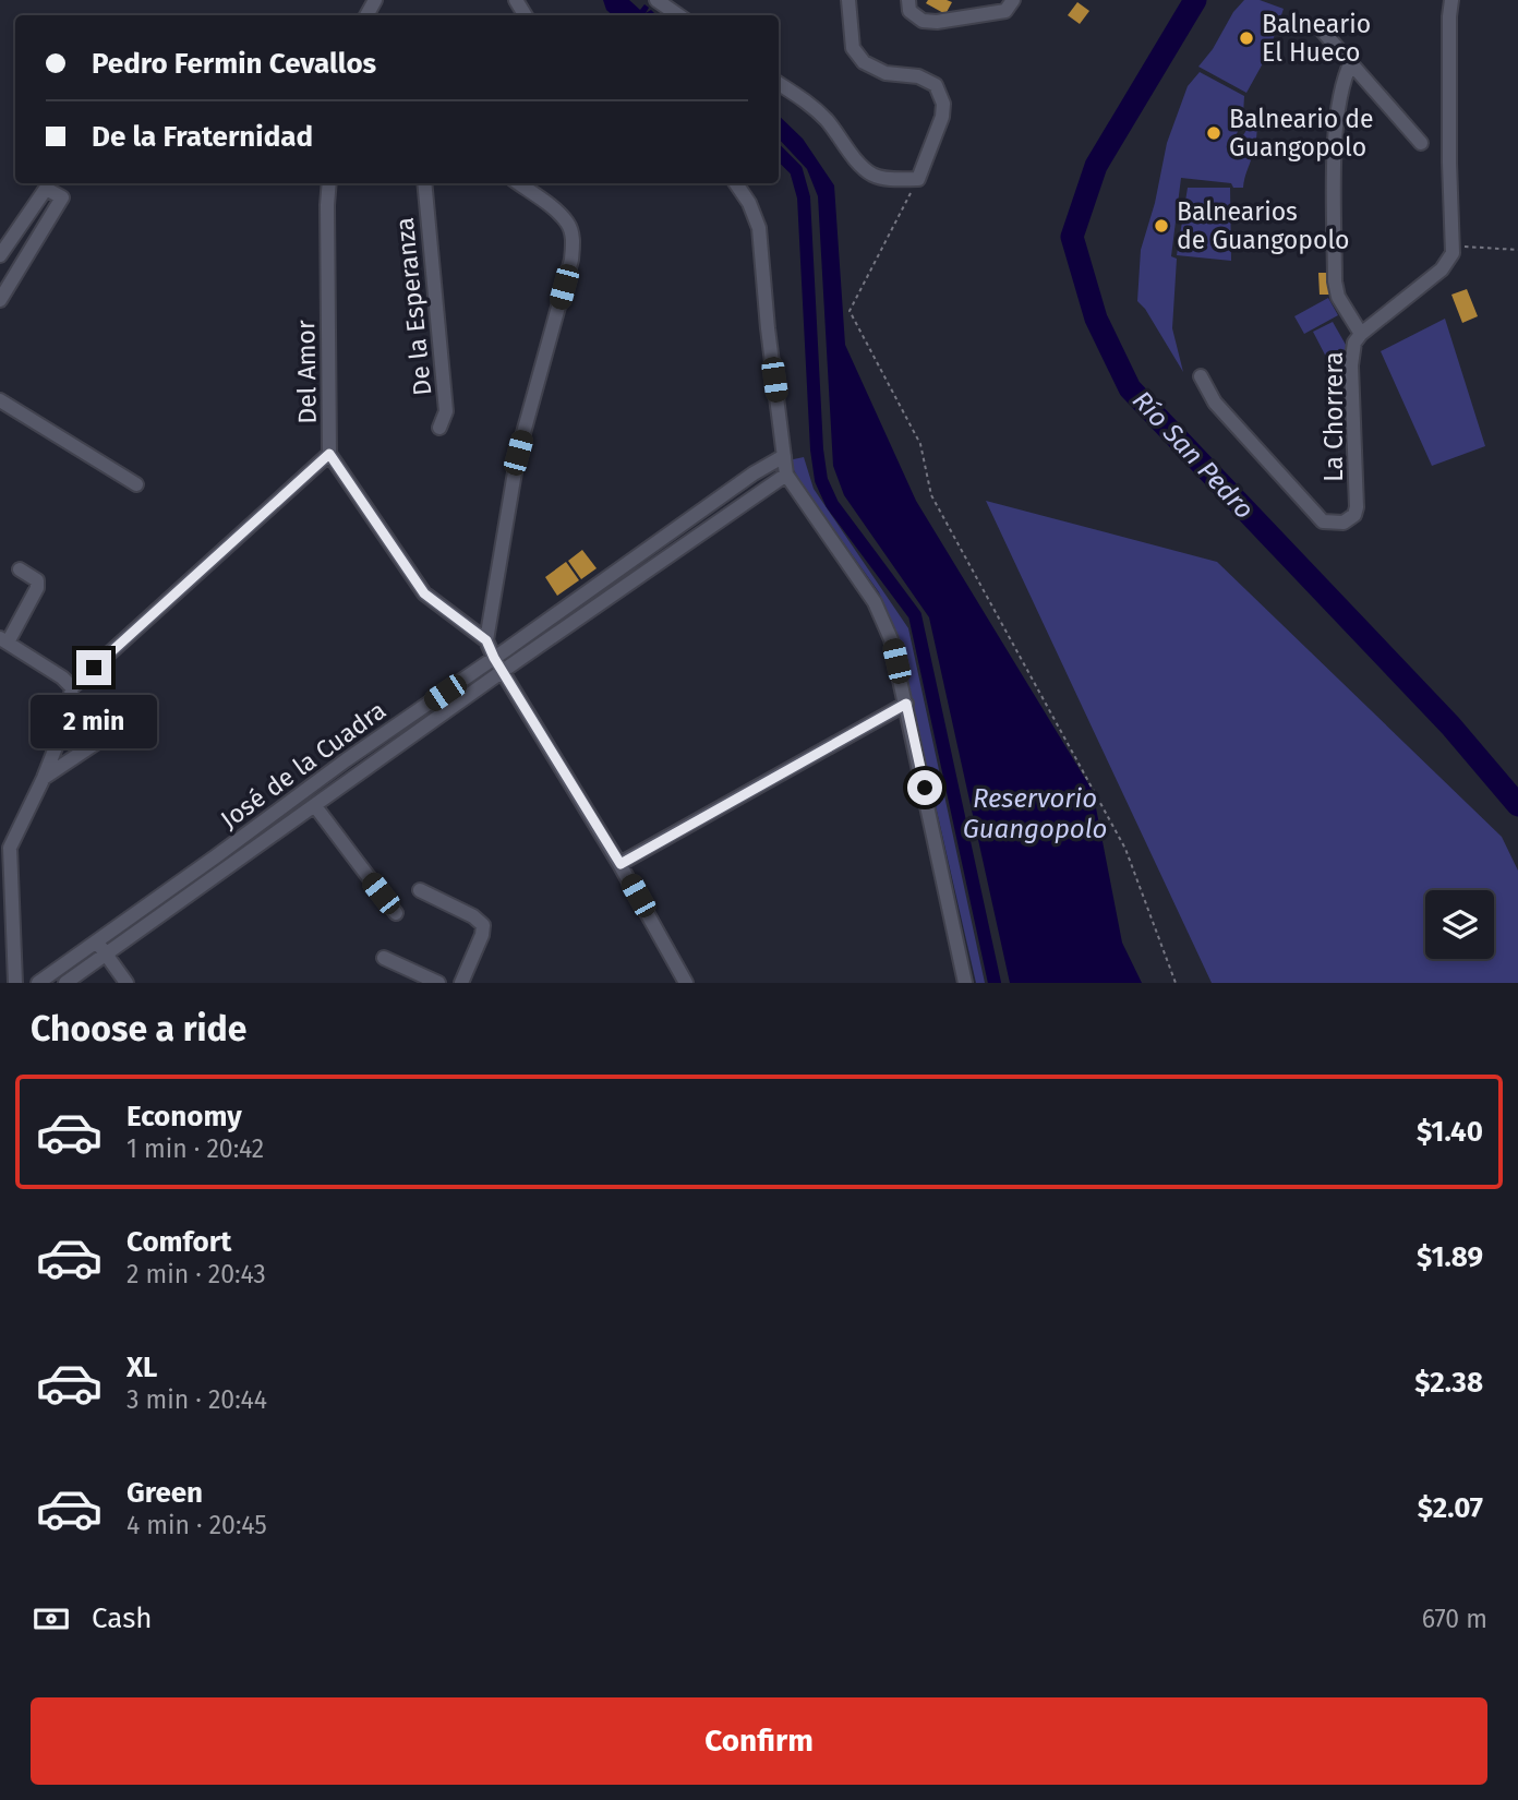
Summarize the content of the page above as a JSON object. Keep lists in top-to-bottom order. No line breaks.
{"streets":{"street":["De la Esperanza","Del Amor","La Chorrera","José de la Cuadra"]},"water":["Río San Pedro","Reservorio Guangopolo"],"places":["Balneario El Hueco","Balneario de Guangopolo","Balnearios de Guangopolo"],"page":{"banner":["Pedro Fermin Cevallos","De la Fraternidad"],"bubble":"2 min","heading":"Choose a ride","list":[{"name":"Economy","note":"1 min · 20:42","value":"$1.40"},{"name":"Comfort","note":"2 min · 20:43","value":"$1.89"},{"name":"XL","note":"3 min · 20:44","value":"$2.38"},{"name":"Green","note":"4 min · 20:45","value":"$2.07"}],"pay":["Cash","670 m"],"buttons":"Confirm"}}
